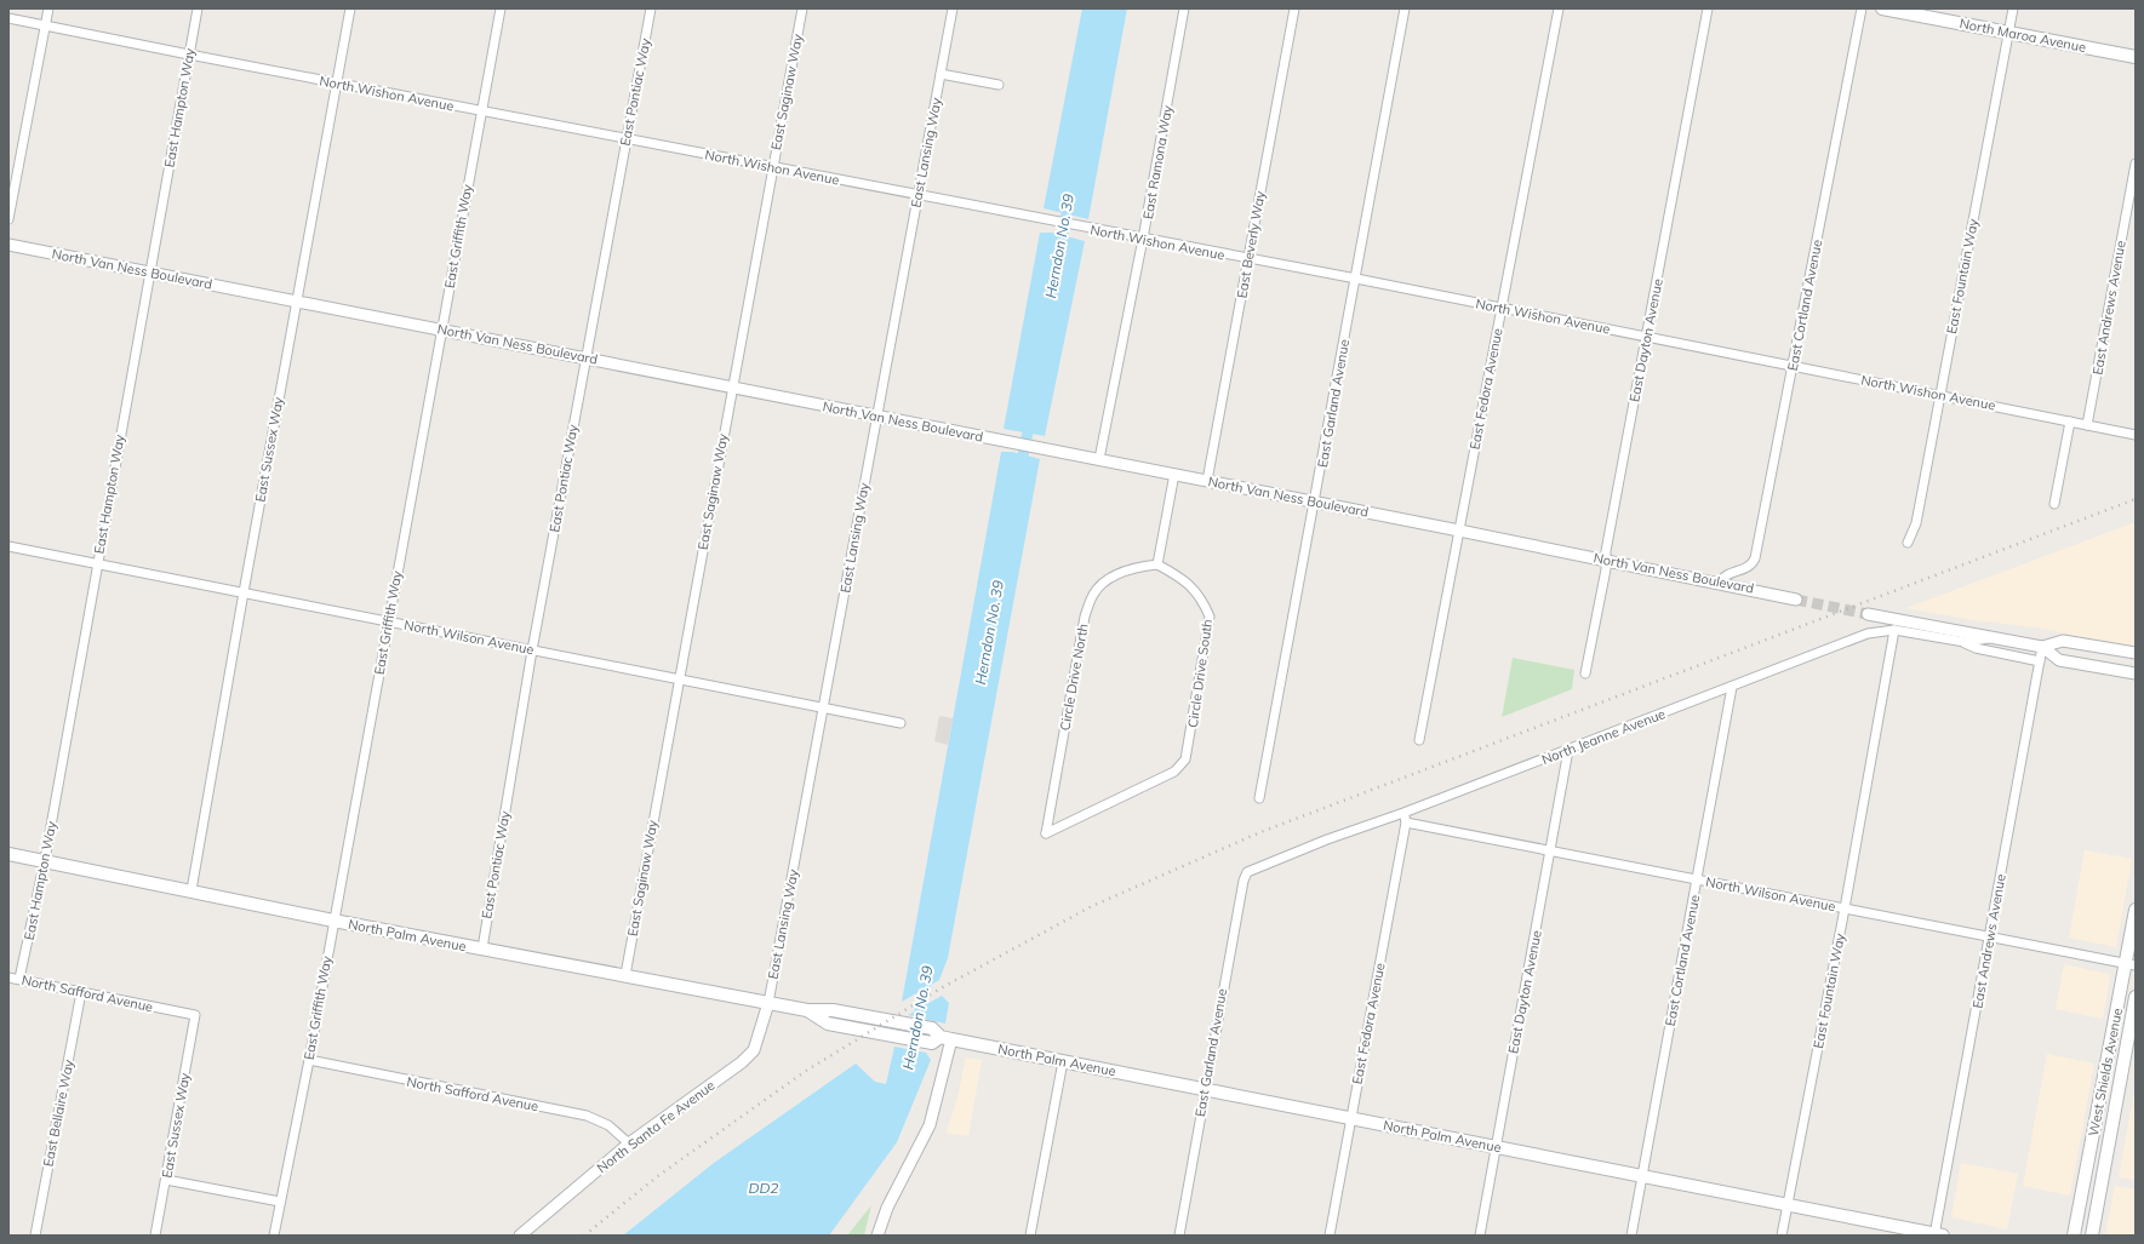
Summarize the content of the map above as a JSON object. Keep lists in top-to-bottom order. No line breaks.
{"streets":{"main road":["North Maroa Avenue","North Palm Avenue","West Shields Avenue"],"street":["East Pontiac Way","East Saginaw Way","North Wishon Avenue","East Hampton Way","East Lansing Way","East Ramona Way","East Griffith Way","East Beverly Way","North Van Ness Boulevard","East Fountain Way","East Cortland Avenue","East Andrews Avenue","East Dayton Avenue","East Fedora Avenue","East Garland Avenue","East Sussex Way","North Wilson Avenue","Circle Drive South","Circle Drive North","North Jeanne Avenue","North Safford Avenue","East Bellaire Way","North Santa Fe Avenue"]},"crossings":[["North Maroa Avenue","East Fountain Way"],["East Pontiac Way","North Wishon Avenue"],["East Pontiac Way","North Van Ness Boulevard"],["East Pontiac Way","North Wilson Avenue"],["East Pontiac Way","North Palm Avenue"],["East Saginaw Way","North Wishon Avenue"],["East Saginaw Way","North Van Ness Boulevard"],["East Saginaw Way","North Wilson Avenue"],["East Saginaw Way","North Palm Avenue"],["North Wishon Avenue","East Hampton Way"],["North Wishon Avenue","East Lansing Way"],["North Wishon Avenue","East Ramona Way"],["North Wishon Avenue","East Griffith Way"],["North Wishon Avenue","East Beverly Way"],["North Wishon Avenue","East Fountain Way"],["North Wishon Avenue","East Cortland Avenue"],["North Wishon Avenue","East Andrews Avenue"],["North Wishon Avenue","East Dayton Avenue"],["North Wishon Avenue","East Fedora Avenue"],["North Wishon Avenue","East Garland Avenue"],["North Wishon Avenue","East Sussex Way"],["East Hampton Way","North Van Ness Boulevard"],["East Hampton Way","North Wilson Avenue"],["East Hampton Way","North Palm Avenue"],["East Hampton Way","North Safford Avenue"],["East Lansing Way","North Van Ness Boulevard"],["East Lansing Way","North Wilson Avenue"],["East Lansing Way","North Palm Avenue"],["East Lansing Way","North Santa Fe Avenue"],["East Ramona Way","North Van Ness Boulevard"],["East Griffith Way","North Van Ness Boulevard"],["East Griffith Way","North Wilson Avenue"],["East Griffith Way","North Palm Avenue"],["East Griffith Way","North Safford Avenue"],["East Beverly Way","North Van Ness Boulevard"],["North Van Ness Boulevard","East Cortland Avenue"],["North Van Ness Boulevard","East Dayton Avenue"],["North Van Ness Boulevard","East Fedora Avenue"],["North Van Ness Boulevard","East Garland Avenue"],["North Van Ness Boulevard","East Sussex Way"],["East Fountain Way","North Wilson Avenue"],["East Fountain Way","North Jeanne Avenue"],["East Fountain Way","North Palm Avenue"],["East Cortland Avenue","North Wilson Avenue"],["East Cortland Avenue","North Jeanne Avenue"],["East Cortland Avenue","North Palm Avenue"],["East Andrews Avenue","North Wilson Avenue"],["East Andrews Avenue","North Jeanne Avenue"],["East Andrews Avenue","North Palm Avenue"],["East Dayton Avenue","North Wilson Avenue"],["East Dayton Avenue","North Jeanne Avenue"],["East Dayton Avenue","North Palm Avenue"],["East Fedora Avenue","North Wilson Avenue"],["East Fedora Avenue","North Jeanne Avenue"],["East Fedora Avenue","North Palm Avenue"],["East Garland Avenue","North Jeanne Avenue"],["East Garland Avenue","North Palm Avenue"],["East Sussex Way","North Wilson Avenue"],["East Sussex Way","North Palm Avenue"],["East Sussex Way","North Safford Avenue"],["North Wilson Avenue","West Shields Avenue"],["Circle Drive South","Circle Drive North"],["North Palm Avenue","North Santa Fe Avenue"],["North Safford Avenue","East Bellaire Way"],["North Safford Avenue","North Santa Fe Avenue"]],"water":["Herndon No. 39","DD2"]}
